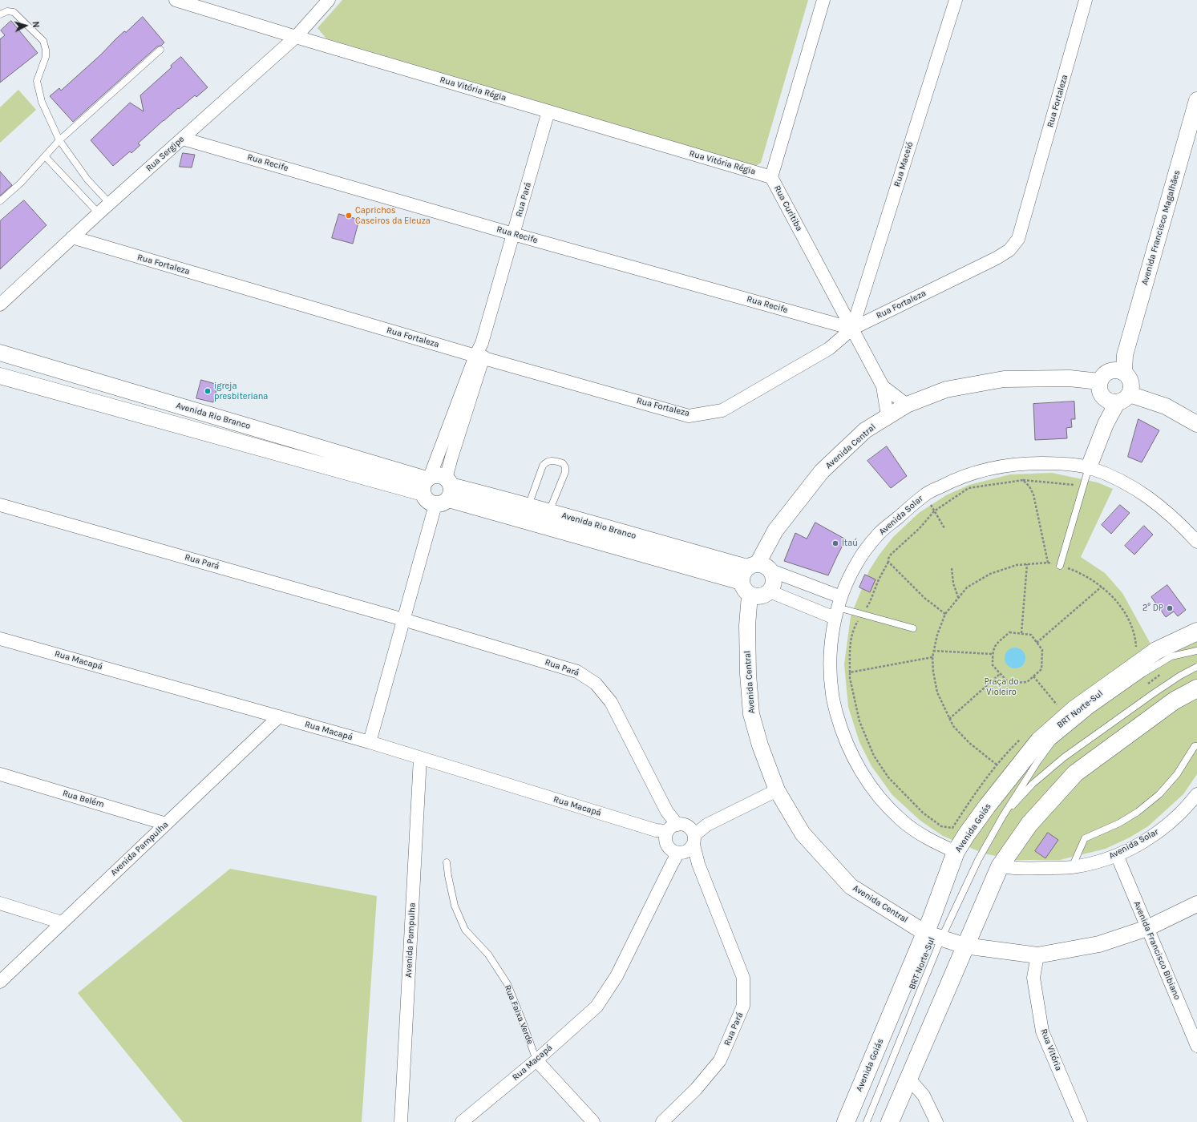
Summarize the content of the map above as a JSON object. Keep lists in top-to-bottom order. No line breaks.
{"streets":{"main road":["Avenida Goiás"],"street":["Rua Vitória Régia","Rua Fortaleza","Rua Sergipe","Rua Recife","Rua Maceió","Rua Pará","Rua Curitiba","Avenida Francisco Magalhães","Avenida Rio Branco","Avenida Central","Avenida Solar","Rua Macapá","Rua Belém","Avenida Pampulha","Avenida Francisco Bibiano","Rua Faixa Verde","Rua Vitória"],"lane":["BRT Norte-Sul"]},"crossings":[["Rua Vitória Régia","Rua Sergipe"],["Rua Vitória Régia","Rua Pará"],["Rua Vitória Régia","Rua Curitiba"],["Rua Fortaleza","Rua Sergipe"],["Rua Fortaleza","Rua Recife"],["Rua Fortaleza","Rua Maceió"],["Rua Fortaleza","Rua Pará"],["Rua Fortaleza","Rua Curitiba"],["Rua Sergipe","Rua Recife"],["Rua Recife","Rua Maceió"],["Rua Recife","Rua Pará"],["Rua Recife","Rua Curitiba"],["Rua Maceió","Rua Curitiba"],["Rua Pará","Avenida Rio Branco"],["Rua Pará","Rua Macapá"],["Rua Curitiba","Avenida Central"],["Avenida Francisco Magalhães","Avenida Central"],["Avenida Rio Branco","Avenida Central"],["Avenida Central","BRT Norte-Sul"],["Avenida Central","Avenida Goiás"],["Avenida Central","Avenida Francisco Bibiano"],["Avenida Central","Rua Vitória"],["Avenida Solar","Avenida Goiás"],["Avenida Solar","Avenida Francisco Bibiano"],["Rua Macapá","Avenida Pampulha"],["Rua Macapá","Rua Faixa Verde"],["BRT Norte-Sul","Avenida Goiás"],["Rua Belém","Avenida Pampulha"]],"parks":["Praça do Violeiro"],"places":["Caprichos Caseiros da Eleuza","igreja presbiteriana","Itaú","2° DP"],"north":"right"}
